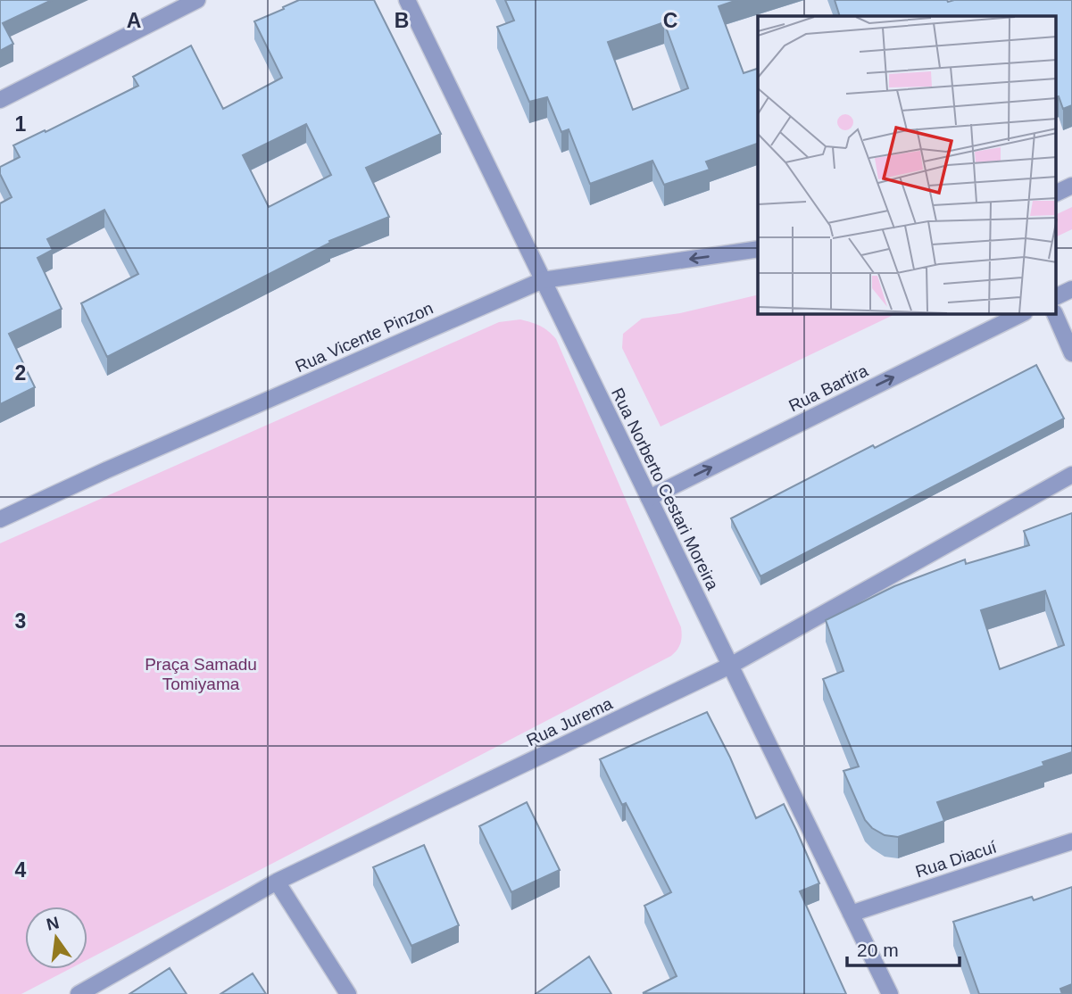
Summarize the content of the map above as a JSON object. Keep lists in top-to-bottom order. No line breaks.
{"streets":{"street":["Rua Vicente Pinzon","Rua Bartira","Rua Norberto Cestari Moreira","Rua Jurema","Rua Diacuí"]},"crossings":[["Rua Vicente Pinzon","Rua Norberto Cestari Moreira"],["Rua Bartira","Rua Norberto Cestari Moreira"],["Rua Norberto Cestari Moreira","Rua Jurema"],["Rua Norberto Cestari Moreira","Rua Diacuí"]],"one_way":["Rua Bartira"],"parks":["Praça Samadu Tomiyama"],"scale_bar":"20 m","north":"top","grid":{"columns":["A","B","C"],"rows":["1","2","3","4"]}}
